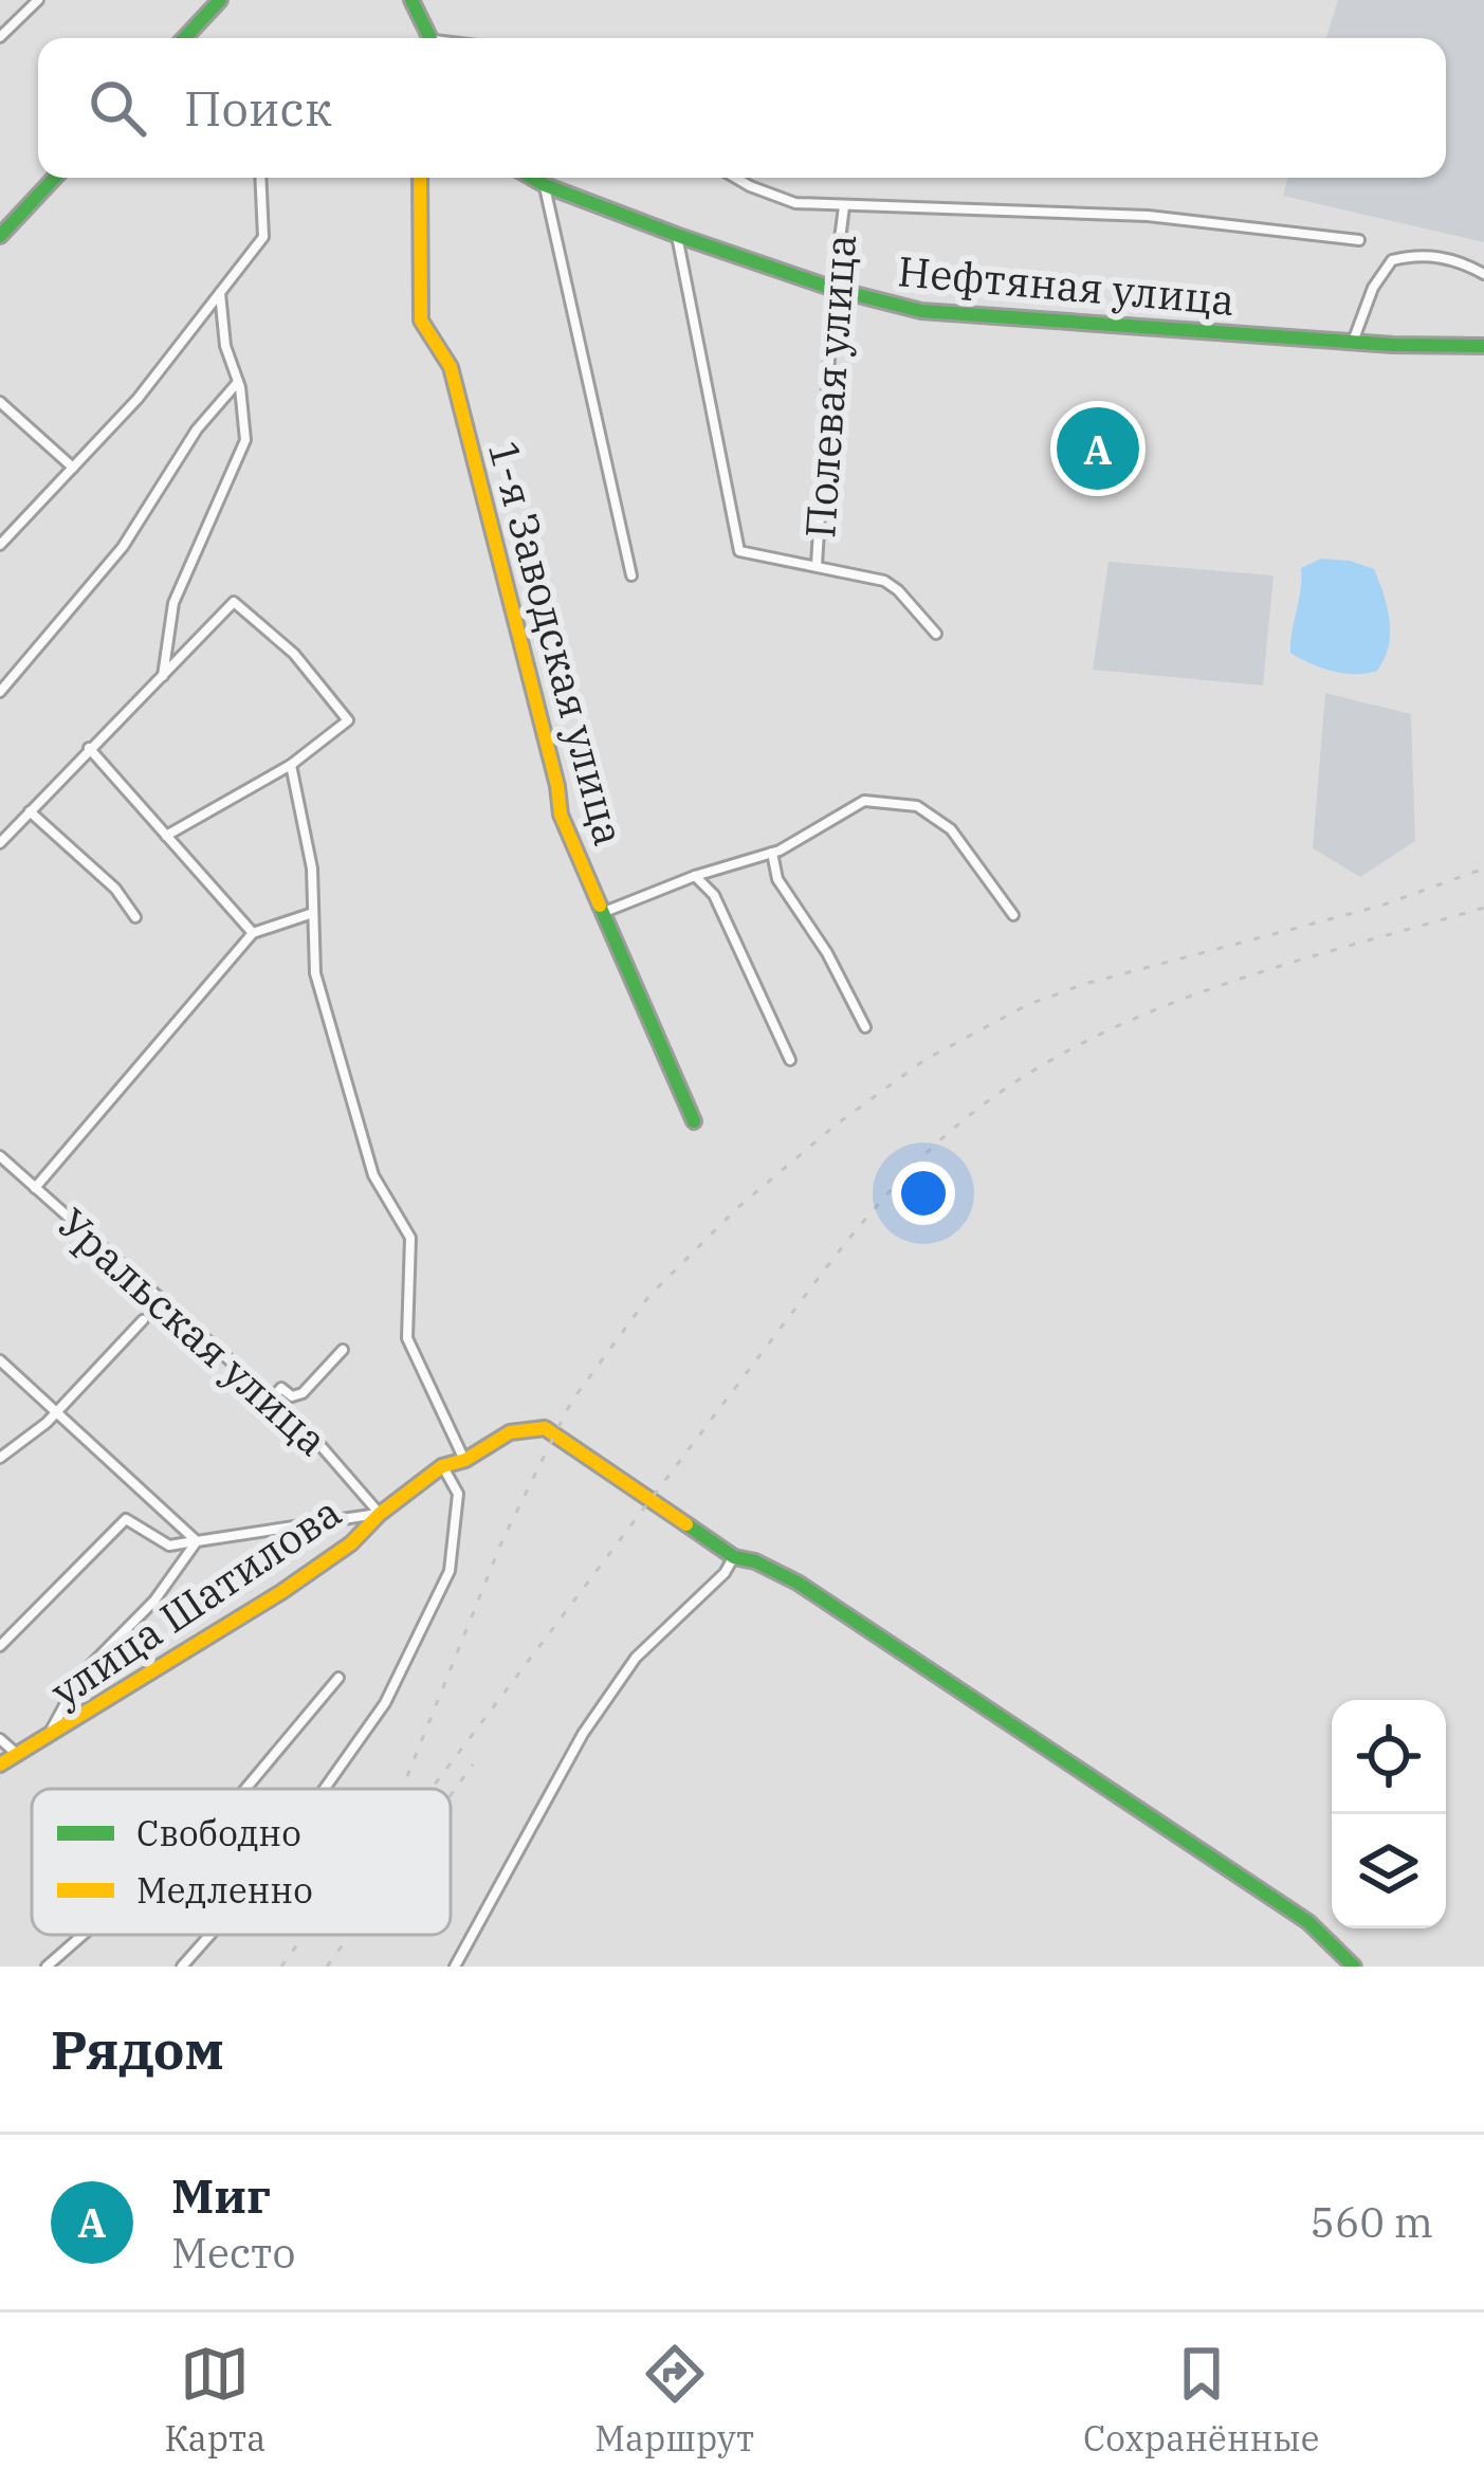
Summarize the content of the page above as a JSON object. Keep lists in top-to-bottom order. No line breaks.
{"streets":{"street":["Нефтяная улица","Полевая улица","1-я Заводская улица","Уральская улица","улица Шатилова"]},"crossings":[["Нефтяная улица","Полевая улица"],["Уральская улица","улица Шатилова"]],"legend":["Свободно","Медленно"],"page":{"search":"Поиск","pins":"A","heading":"Рядом","list":[{"mark":"A","name":"Миг","note":"Место","value":"560 m"}],"nav":["Карта","Маршрут","Сохранённые"]}}
